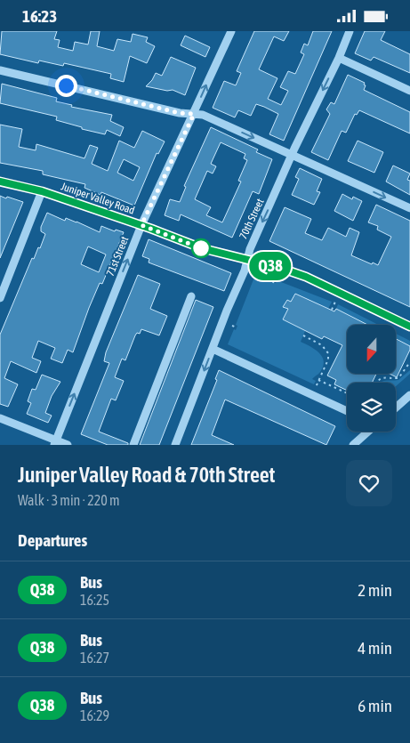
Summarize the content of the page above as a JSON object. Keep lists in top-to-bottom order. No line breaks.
{"streets":{"street":["Juniper Valley Road","70th Street","71st Street"]},"crossings":[["Juniper Valley Road","70th Street"],["Juniper Valley Road","71st Street"]],"one_way":["71st Street"],"lines":["bus line Q38"],"north":"bottom","page":{"status":"16:23","on_map":"Q38","heading":[["Juniper Valley Road & 70th Street","Walk · 3 min · 220 m"],"Departures"],"list":[{"mark":"Q38","name":"Bus","note":"16:25","value":"2 min"},{"mark":"Q38","name":"Bus","note":"16:27","value":"4 min"},{"mark":"Q38","name":"Bus","note":"16:29","value":"6 min"}]}}
